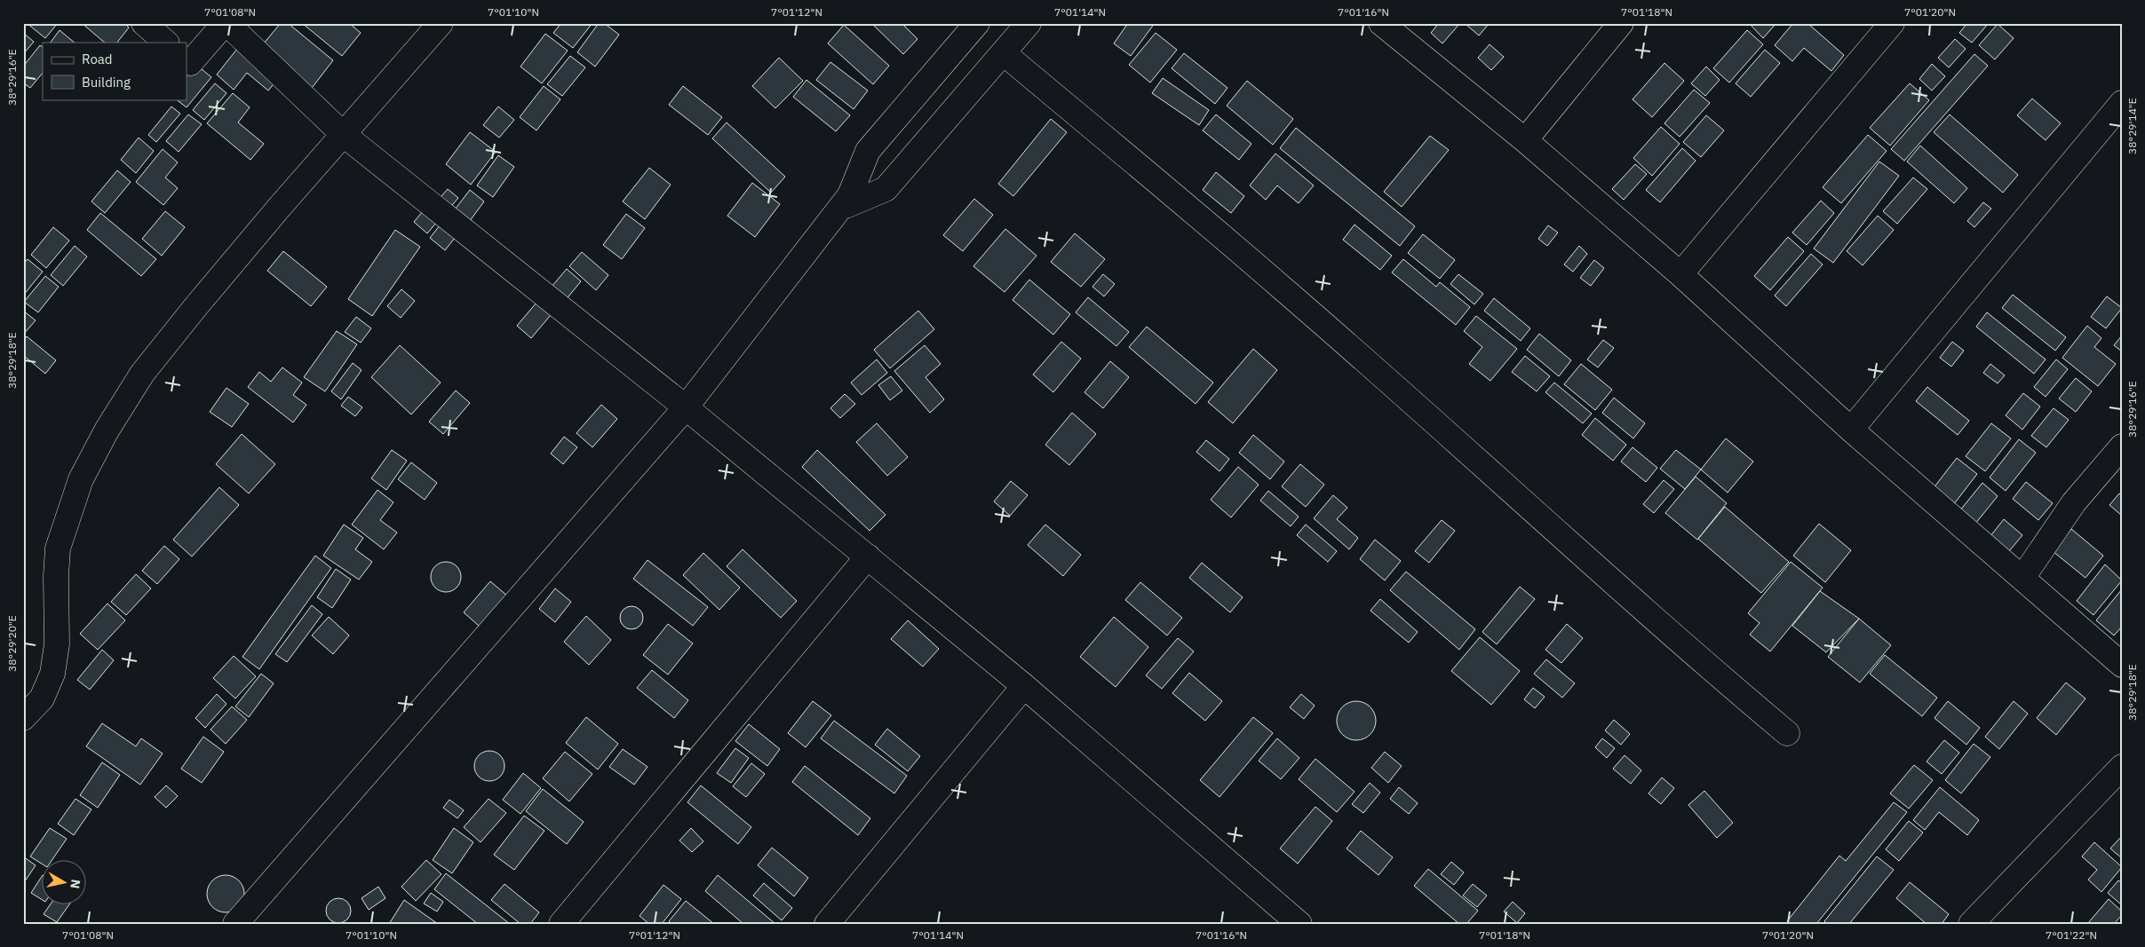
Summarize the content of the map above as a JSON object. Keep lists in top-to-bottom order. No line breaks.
{"legend":["Road","Building"],"north":"right","coordinates":["7°01'08\"N","7°01'10\"N","7°01'12\"N","7°01'14\"N","7°01'16\"N","7°01'18\"N","7°01'20\"N","38°29'16\"E","38°29'14\"E","38°29'18\"E","38°29'20\"E","7°01'22\"N"]}
